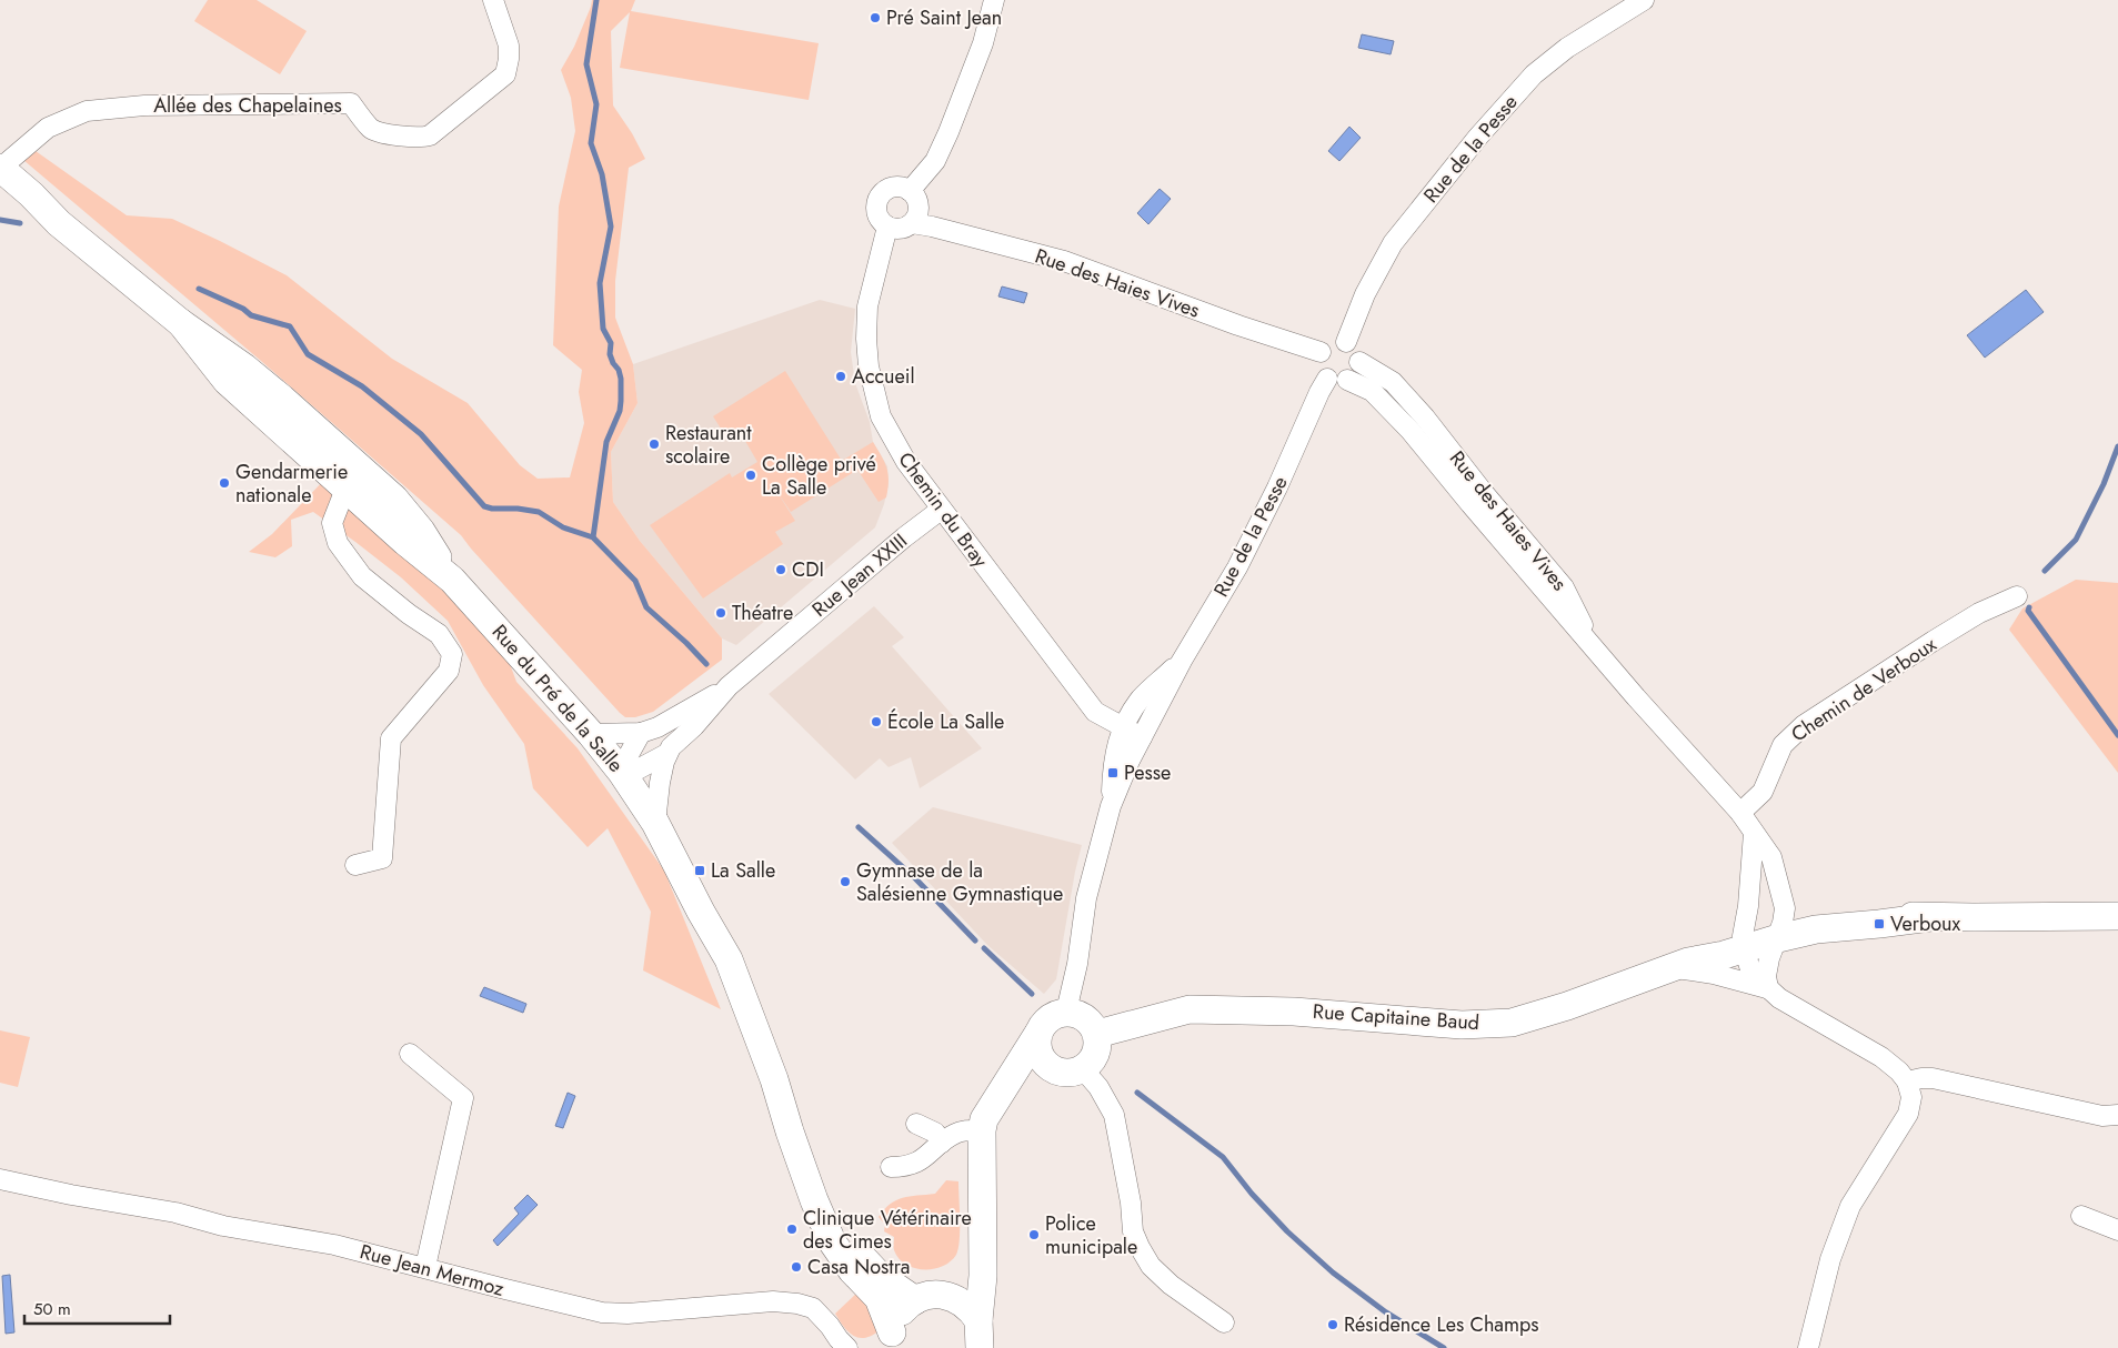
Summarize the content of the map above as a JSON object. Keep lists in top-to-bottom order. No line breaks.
{"streets":{"main road":["Rue du Pré de la Salle","Rue Capitaine Baud"],"street":["Allée des Chapelaines","Rue de la Pesse","Rue des Haies Vives","Chemin du Bray","Rue Jean XXIII","Chemin de Verboux","Rue Jean Mermoz"]},"crossings":[["Allée des Chapelaines","Rue du Pré de la Salle"],["Rue de la Pesse","Rue des Haies Vives"],["Rue de la Pesse","Chemin du Bray"],["Rue de la Pesse","Rue Capitaine Baud"],["Rue des Haies Vives","Chemin du Bray"],["Rue des Haies Vives","Chemin de Verboux"],["Rue des Haies Vives","Rue Capitaine Baud"],["Chemin du Bray","Rue Jean XXIII"],["Rue Jean XXIII","Rue du Pré de la Salle"]],"places":{"other":["Pré Saint Jean","Accueil","Restaurant scolaire","Collège privé La Salle","Gendarmerie nationale","CDI","Théatre","École La Salle","Gymnase de la Salésienne Gymnastique","Clinique Vétérinaire des Cimes","Police municipale","Casa Nostra","Résidence Les Champs"],"transit":["Pesse","La Salle","Verboux"]},"scale_bar":"50 m"}
